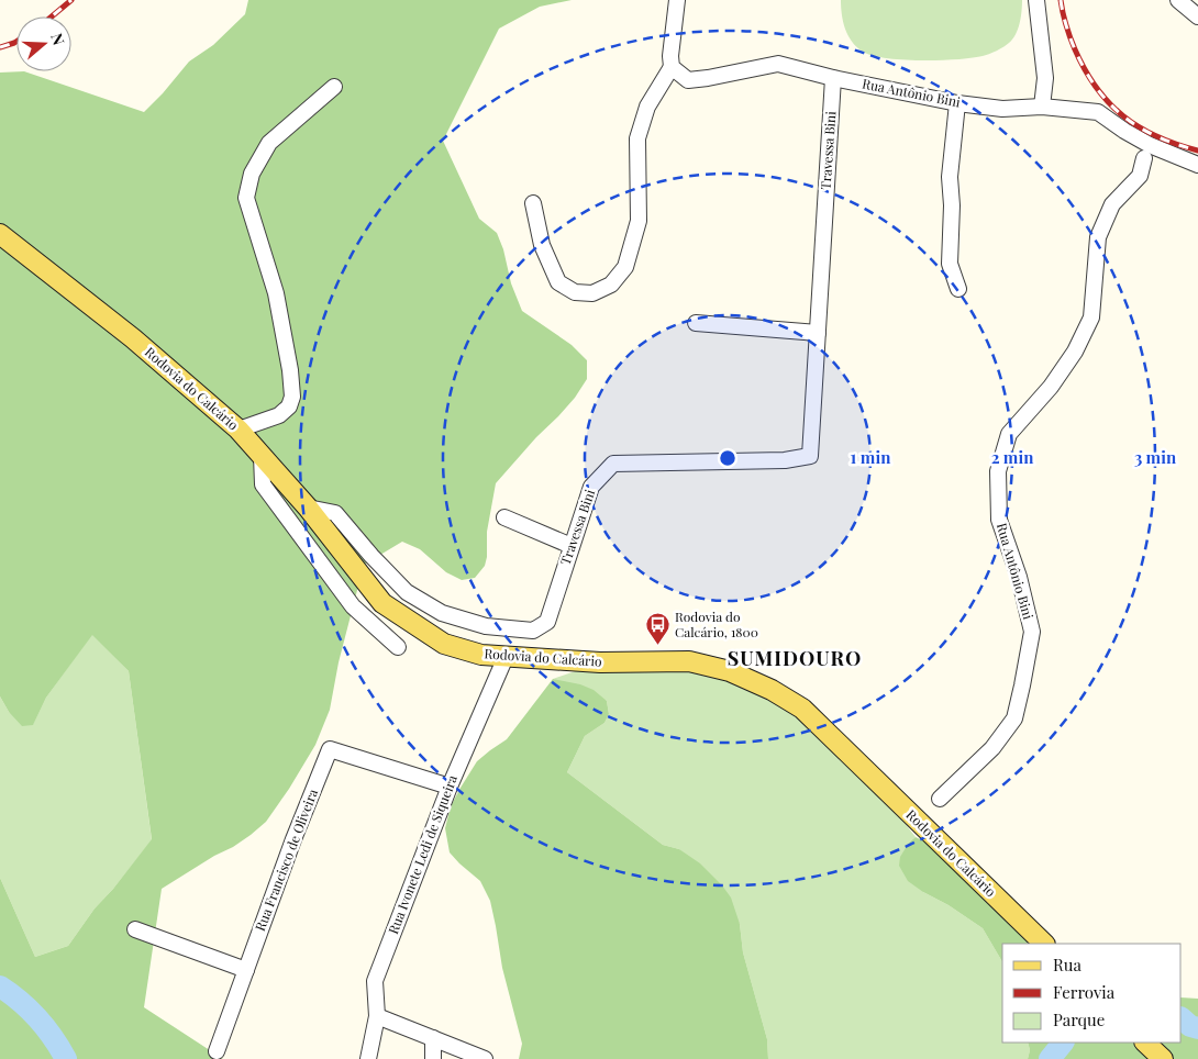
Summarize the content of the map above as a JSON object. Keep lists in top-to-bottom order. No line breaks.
{"streets":{"main road":["Rodovia do Calcário"],"street":["Rua Antônio Bini","Travessa Bini","Rua Ivonete Ledi de Siqueira","Rua Francisco de Oliveira"]},"crossings":[["Rua Antônio Bini","Travessa Bini"],["Travessa Bini","Rodovia do Calcário"],["Rodovia do Calcário","Rua Ivonete Ledi de Siqueira"],["Rua Ivonete Ledi de Siqueira","Rua Francisco de Oliveira"]],"districts":["SUMIDOURO"],"places":{"bus stop":["Rodovia do Calcário, 1800"]},"legend":["Rua","Ferrovia","Parque"],"north":"right","rings":["1 min","2 min","3 min"]}
